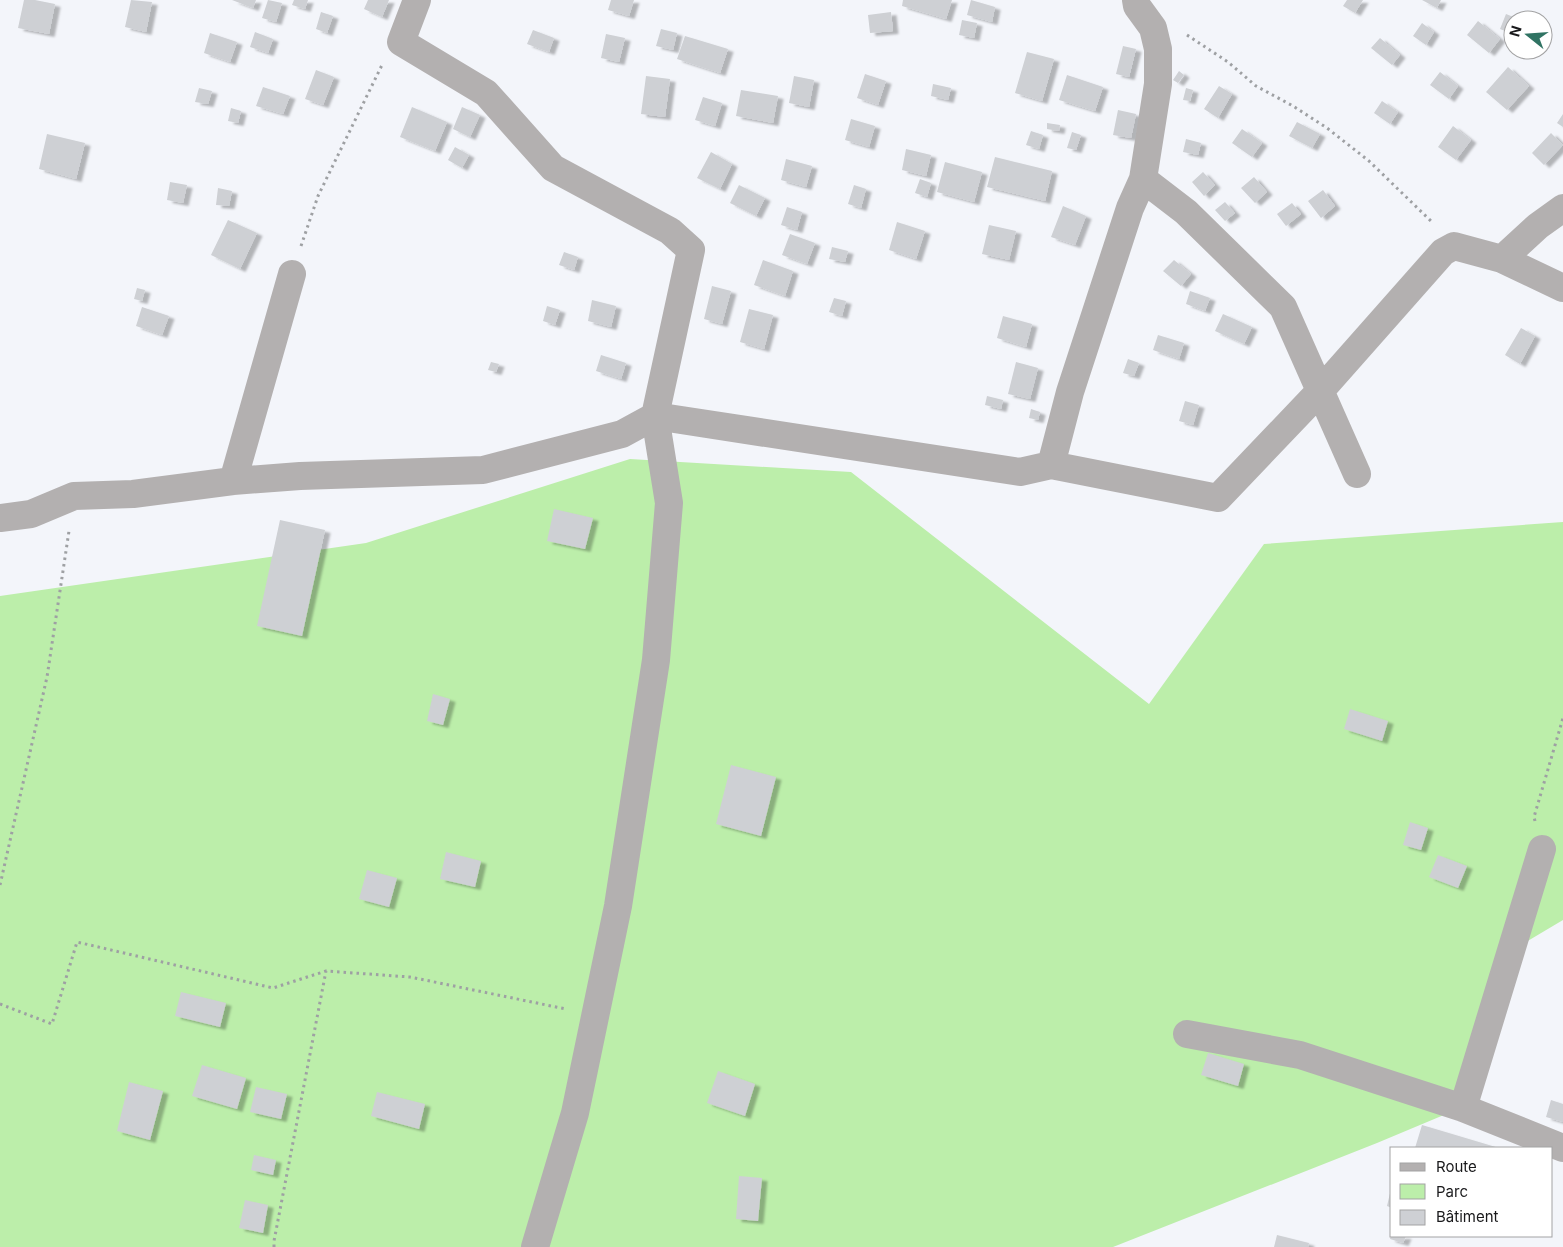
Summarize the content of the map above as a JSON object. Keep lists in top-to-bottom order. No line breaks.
{"legend":["Route","Parc","Bâtiment"],"north":"left"}
